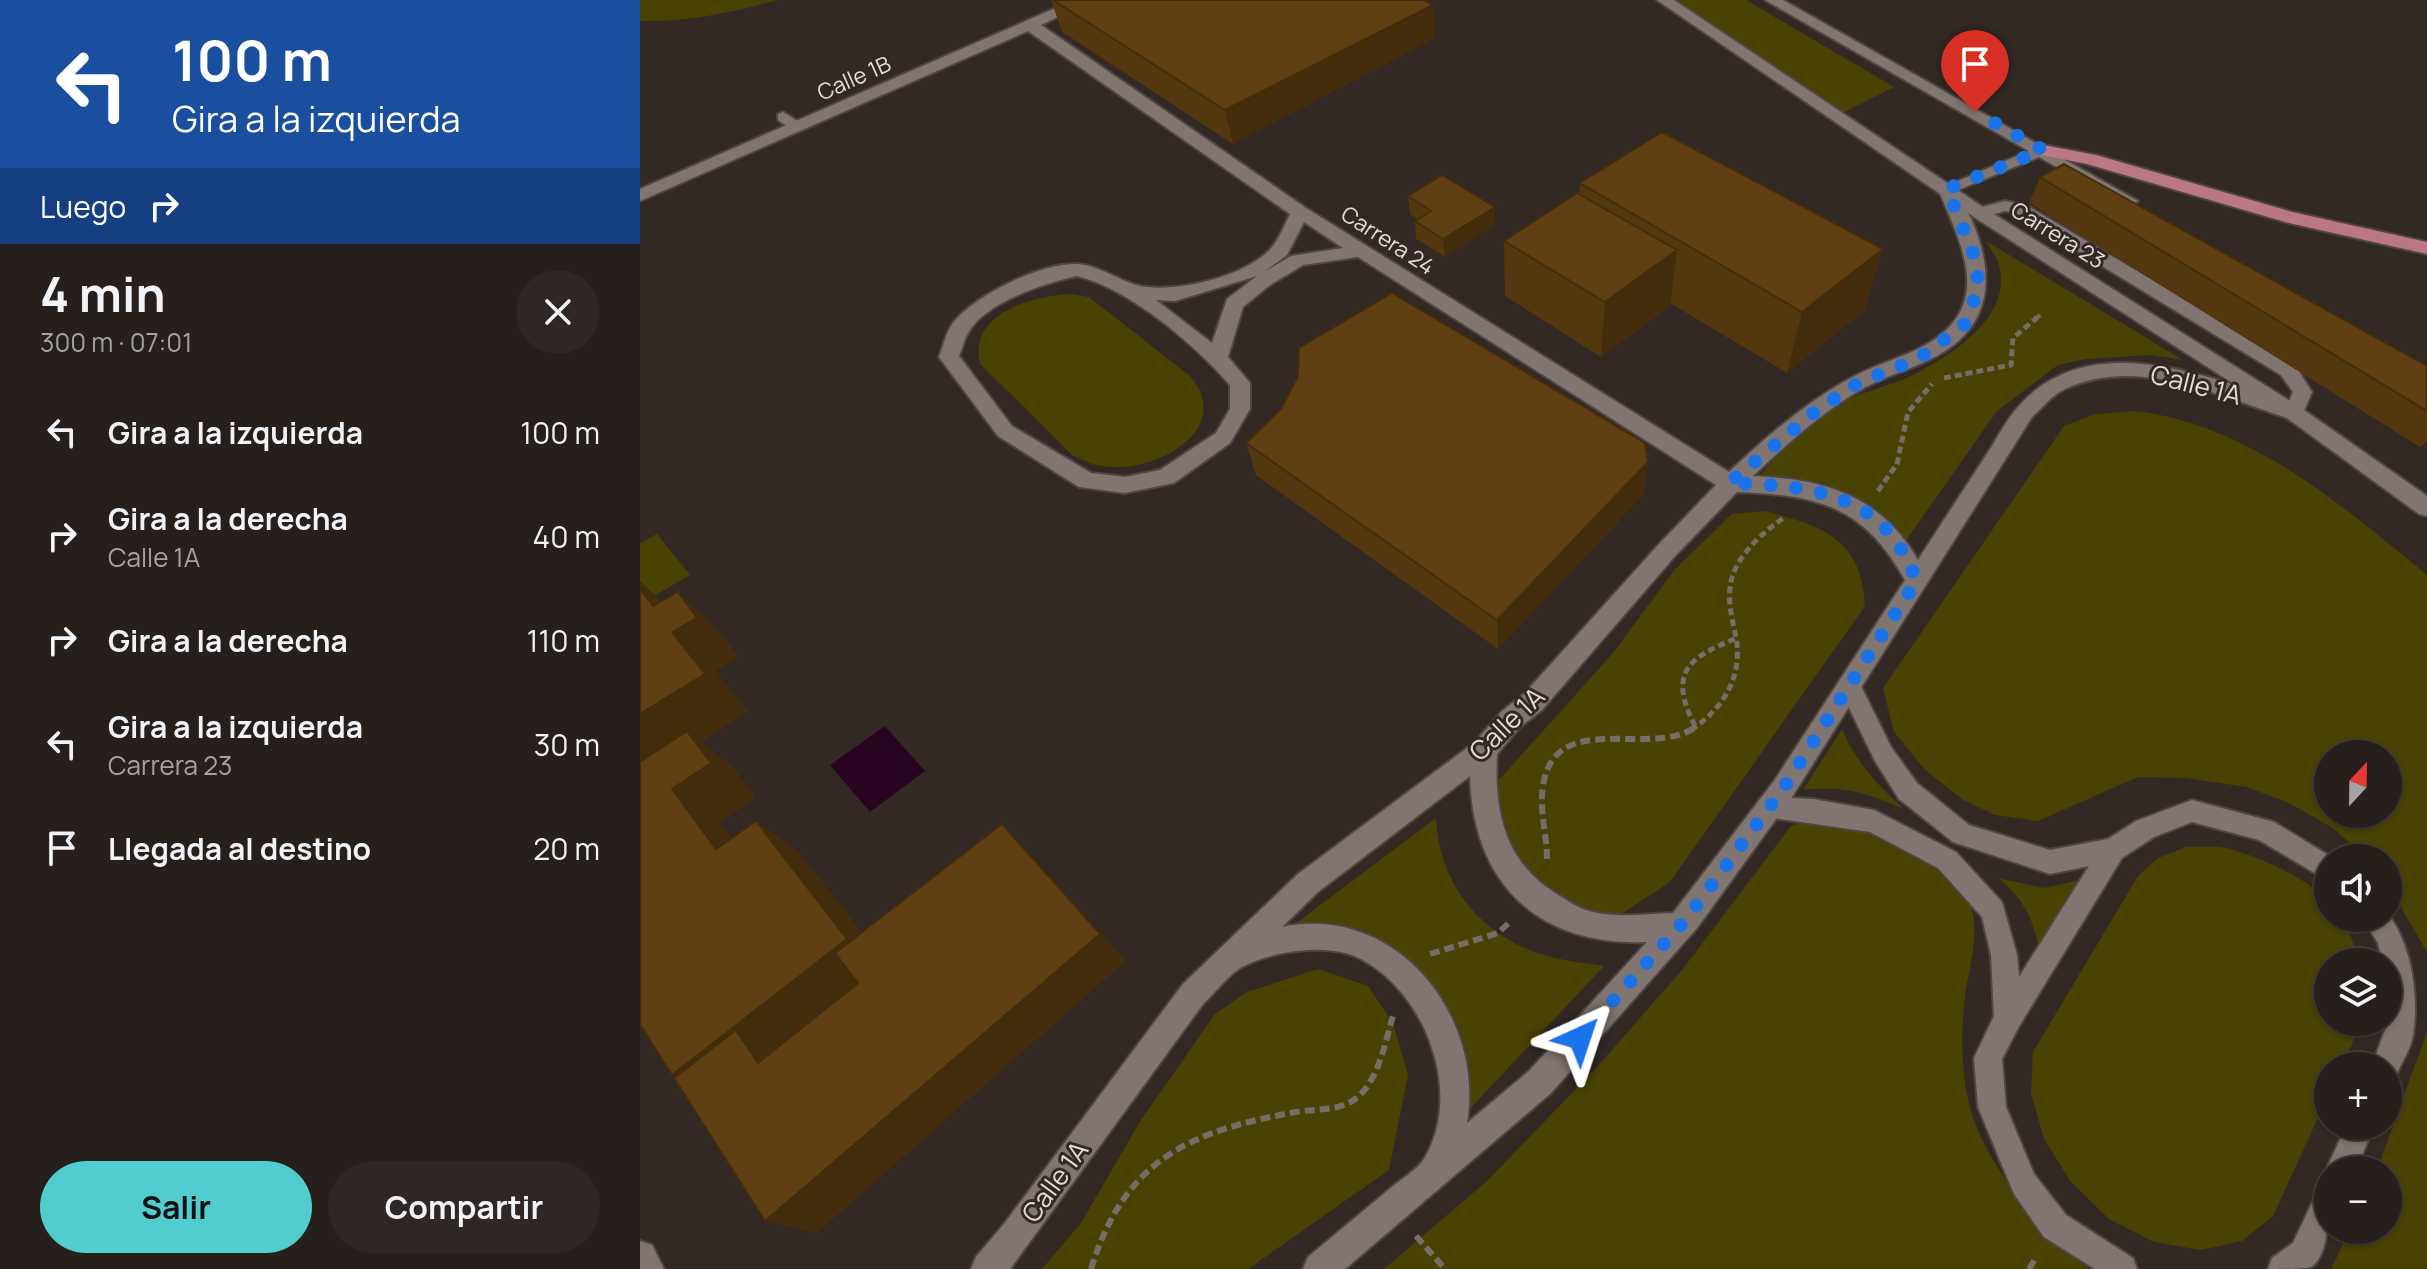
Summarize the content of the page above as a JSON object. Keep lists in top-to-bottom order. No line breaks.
{"streets":{"street":["Calle 1B","Carrera 23","Carrera 24","Calle 1A"]},"crossings":[["Calle 1B","Carrera 24"],["Carrera 23","Calle 1A"],["Carrera 24","Calle 1A"]],"north":"top","page":{"turn":["100 m","Gira a la izquierda"],"then":"Luego","heading":["4 min","300 m · 07:01"],"list":[{"name":"Gira a la izquierda","value":"100 m"},{"name":"Gira a la derecha","note":"Calle 1A","value":"40 m"},{"name":"Gira a la derecha","value":"110 m"},{"name":"Gira a la izquierda","note":"Carrera 23","value":"30 m"},{"name":"Llegada al destino","value":"20 m"}],"map_buttons":["+","−"],"buttons":["Salir","Compartir"]}}
